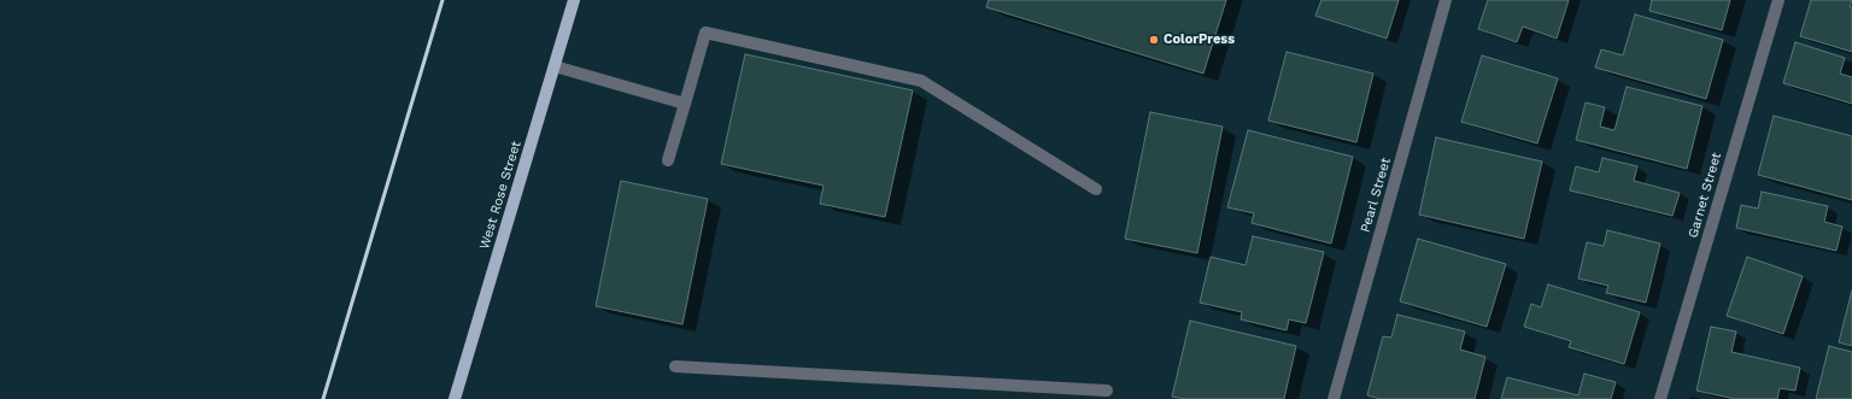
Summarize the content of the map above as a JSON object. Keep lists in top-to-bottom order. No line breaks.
{"streets":{"main road":["West Rose Street"],"street":["Pearl Street","Garnet Street"]},"places":["ColorPress"]}
